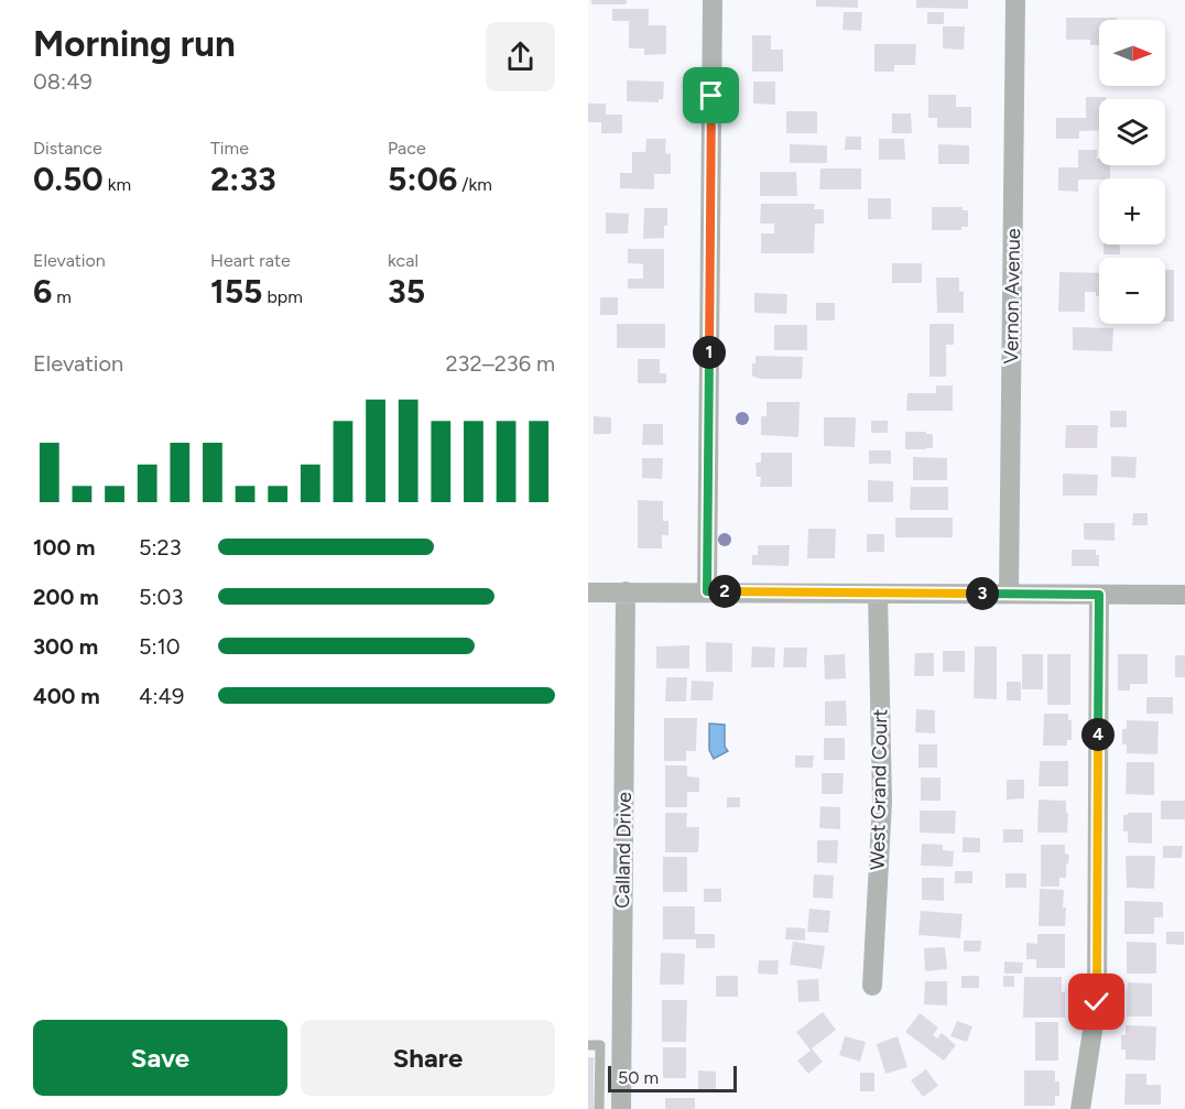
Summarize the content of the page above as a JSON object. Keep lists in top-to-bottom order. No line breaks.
{"streets":{"street":["Vernon Avenue","West Grand Court","Calland Drive"]},"scale_bar":"50 m","north":"right","page":{"heading":["Morning run","08:49"],"map_buttons":["+","−"],"stats":[["Distance","0.50 km"],["Time","2:33"],["Pace","5:06 /km"],["Elevation","6 m"],["Heart rate","155 bpm"],["kcal","35"]],"pins":["1","2","3","4"],"chart":["Elevation","232–236 m"],"list":[{"name":"100 m","note":"5:23"},{"name":"200 m","note":"5:03"},{"name":"300 m","note":"5:10"},{"name":"400 m","note":"4:49"}],"buttons":["Save","Share"],"scale":"50 m"}}
